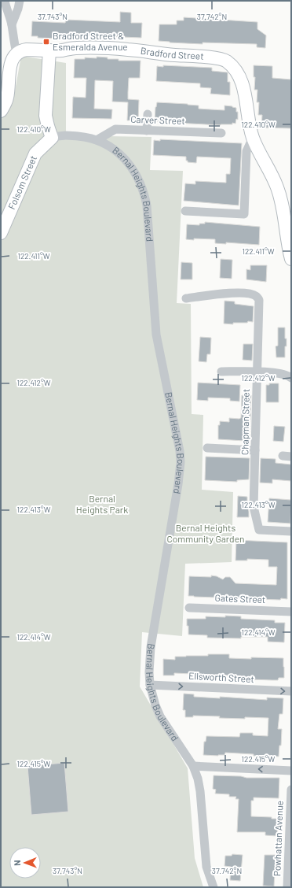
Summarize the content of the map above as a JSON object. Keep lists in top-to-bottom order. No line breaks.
{"streets":{"street":["Bradford Street","Carver Street","Folsom Street","Bernal Heights Boulevard","Chapman Street","Gates Street","Ellsworth Street","Powhattan Avenue"]},"crossings":[["Carver Street","Bernal Heights Boulevard"],["Folsom Street","Bernal Heights Boulevard"],["Bernal Heights Boulevard","Ellsworth Street"]],"one_way":["Ellsworth Street"],"parks":["Bernal Heights Park","Bernal Heights Community Garden"],"places":{"transit":["Bradford Street & Esmeralda Avenue"]},"north":"left","coordinates":["37.743°N","37.742°N","122.410°W","122.411°W","122.412°W","122.413°W","122.414°W","122.415°W"]}
